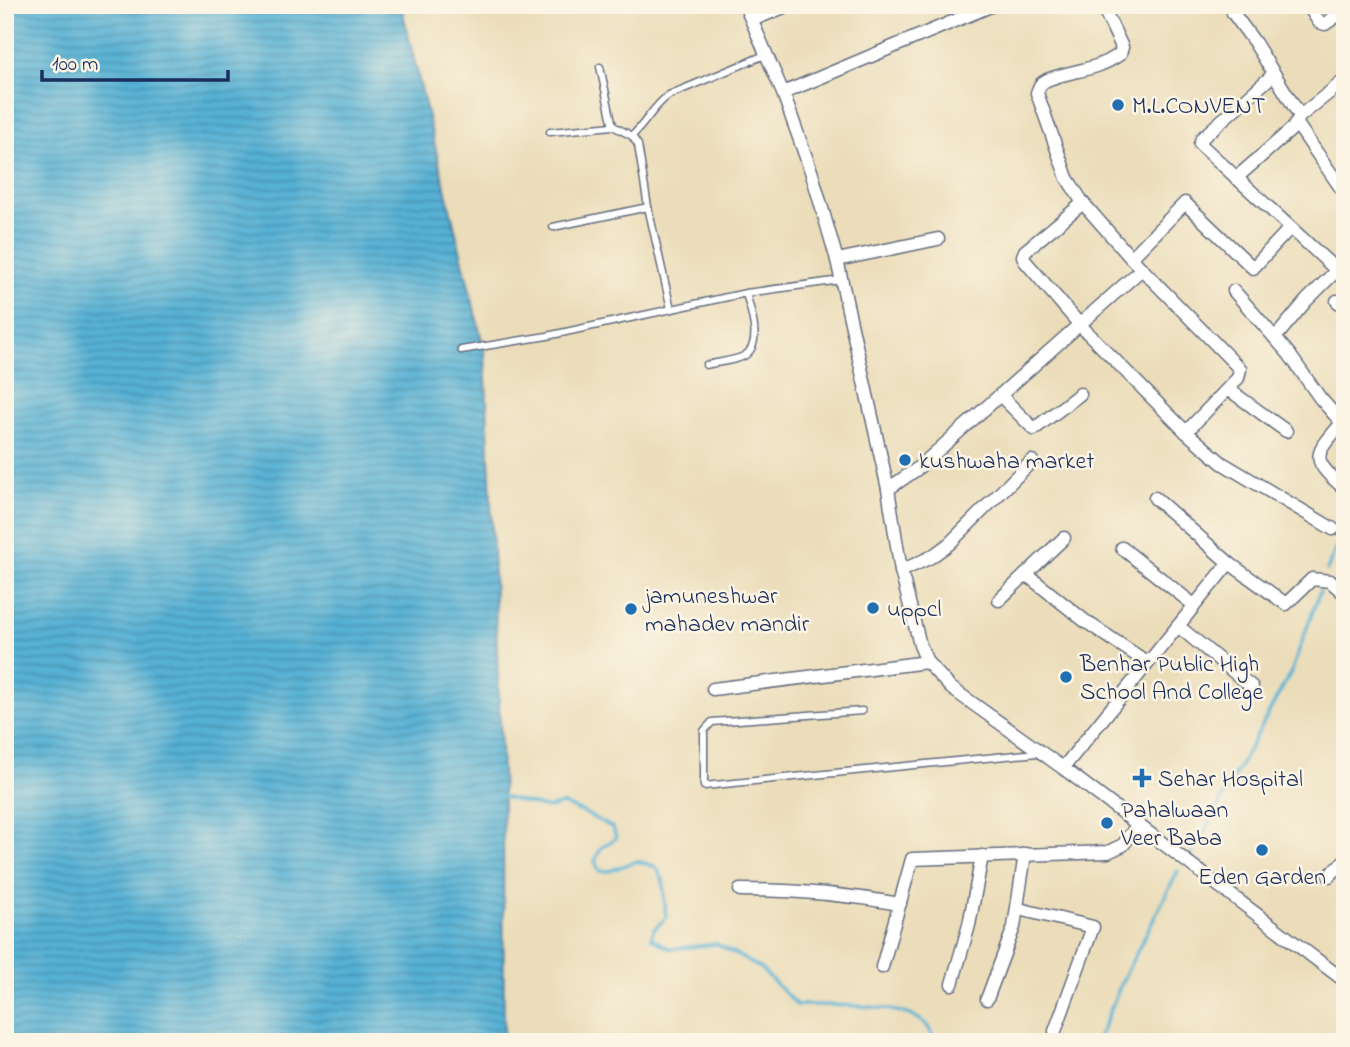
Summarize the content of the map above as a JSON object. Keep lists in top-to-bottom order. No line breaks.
{"places":{"other":["M.L.CONVENT","kushwaha market","uppcl","jamuneshwar mahadev mandir","Benhar Public High School And College","Pahalwaan Veer Baba","Eden Garden"],"health":["Sehar Hospital"]},"scale_bar":"100 m"}
